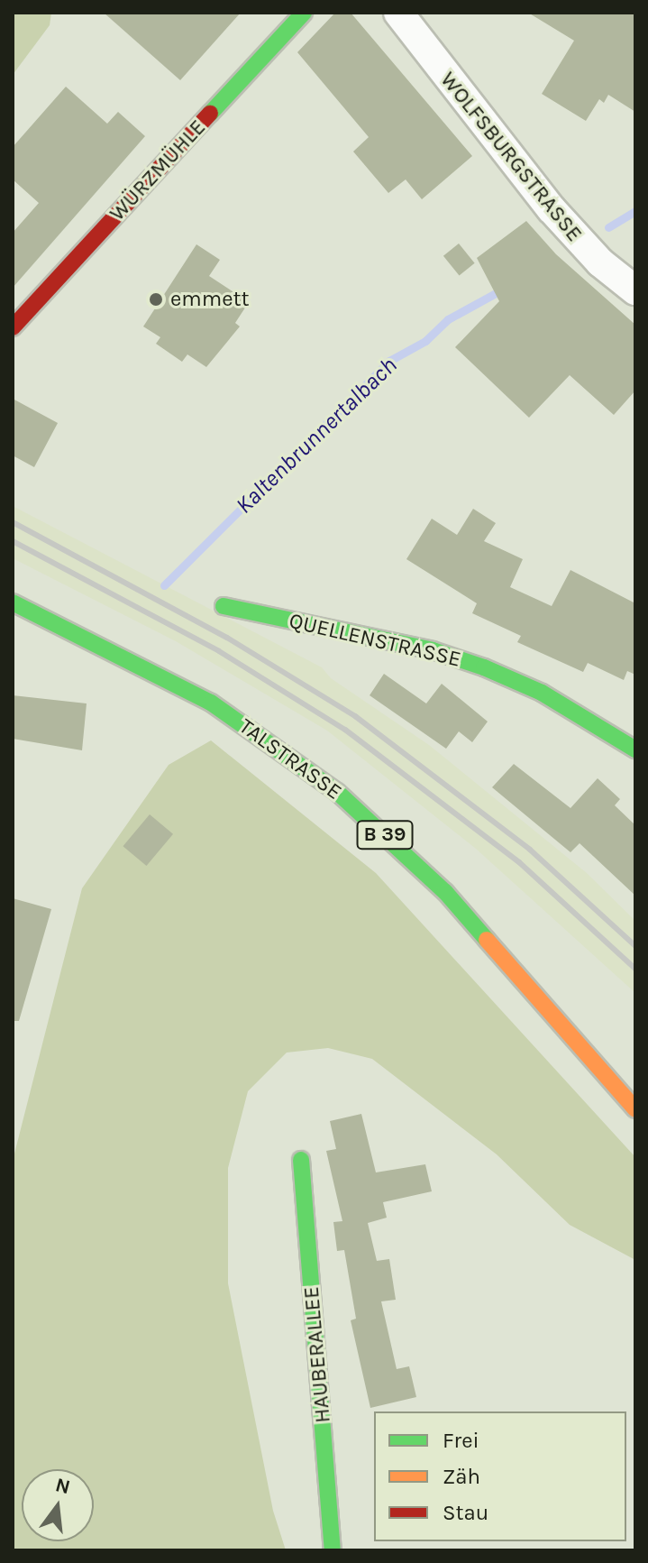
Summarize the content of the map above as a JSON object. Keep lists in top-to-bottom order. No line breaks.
{"streets":{"street":["WOLFSBURGSTRASSE","WÜRZMÜHLE","QUELLENSTRASSE","TALSTRASSE","B 39","HAUBERALLEE"]},"water":["Kaltenbrunnertalbach"],"places":["emmett"],"legend":["Frei","Zäh","Stau"],"north":"top"}
